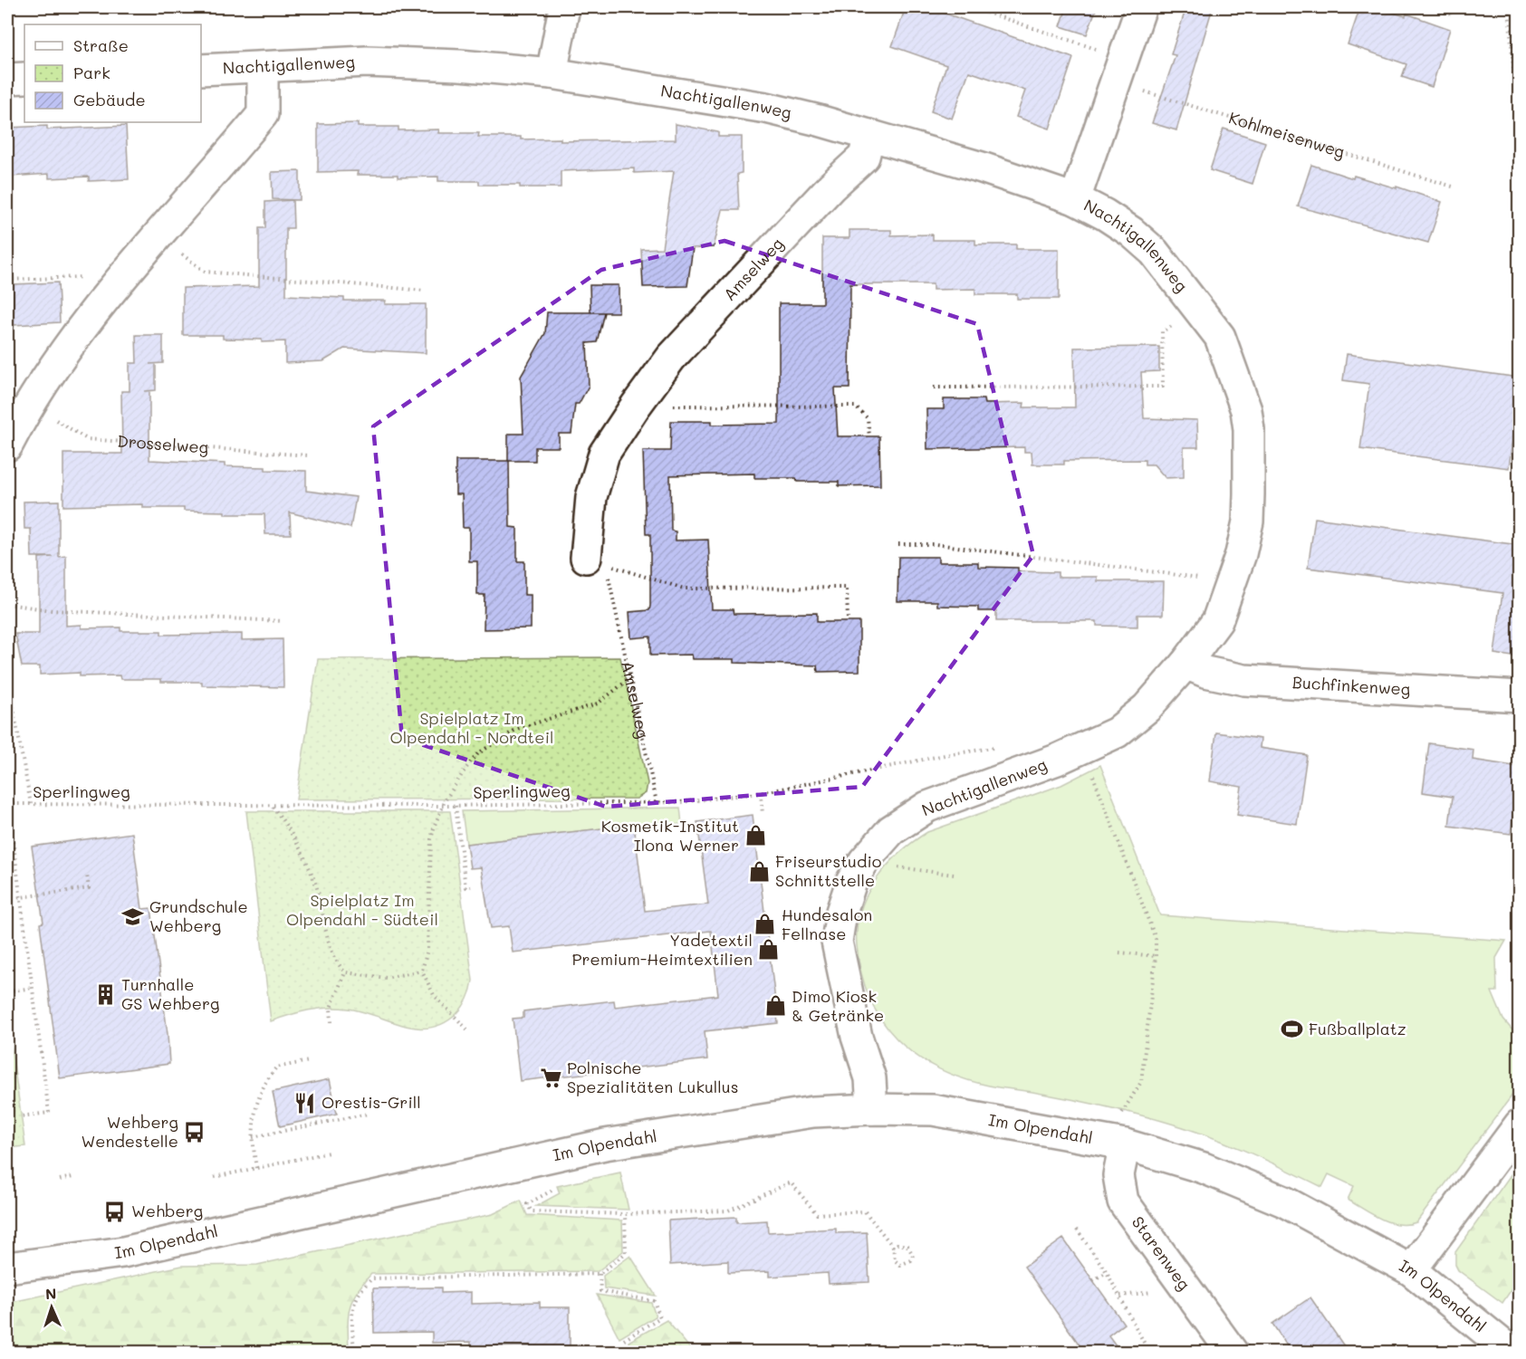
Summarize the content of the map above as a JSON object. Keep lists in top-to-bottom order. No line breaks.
{"streets":{"street":["Nachtigallenweg","Amselweg","Buchfinkenweg","Im Olpendahl","Starenweg"],"path":["Kohlmeisenweg","Drosselweg","Sperlingweg"]},"crossings":[["Nachtigallenweg","Amselweg"],["Nachtigallenweg","Buchfinkenweg"],["Nachtigallenweg","Sperlingweg"],["Nachtigallenweg","Im Olpendahl"],["Amselweg","Sperlingweg"],["Im Olpendahl","Starenweg"]],"parks":["Spielplatz Im Olpendahl - Nordteil","Spielplatz Im Olpendahl - Südteil"],"places":{"shop":["Kosmetik-Institut Ilona Werner","Friseurstudio Schnittstelle","Hundesalon Fellnase","Yadetextil Premium-Heimtextilien","Dimo Kiosk & Getränke"],"school or university":["Grundschule Wehberg"],"building":["Turnhalle GS Wehberg"],"sports":["Fußballplatz"],"supermarket":["Polnische Spezialitäten Lukullus"],"restaurant":["Orestis-Grill"],"bus stop":["Wehberg Wendestelle","Wehberg"]},"legend":["Straße","Park","Gebäude"],"north":"top"}
